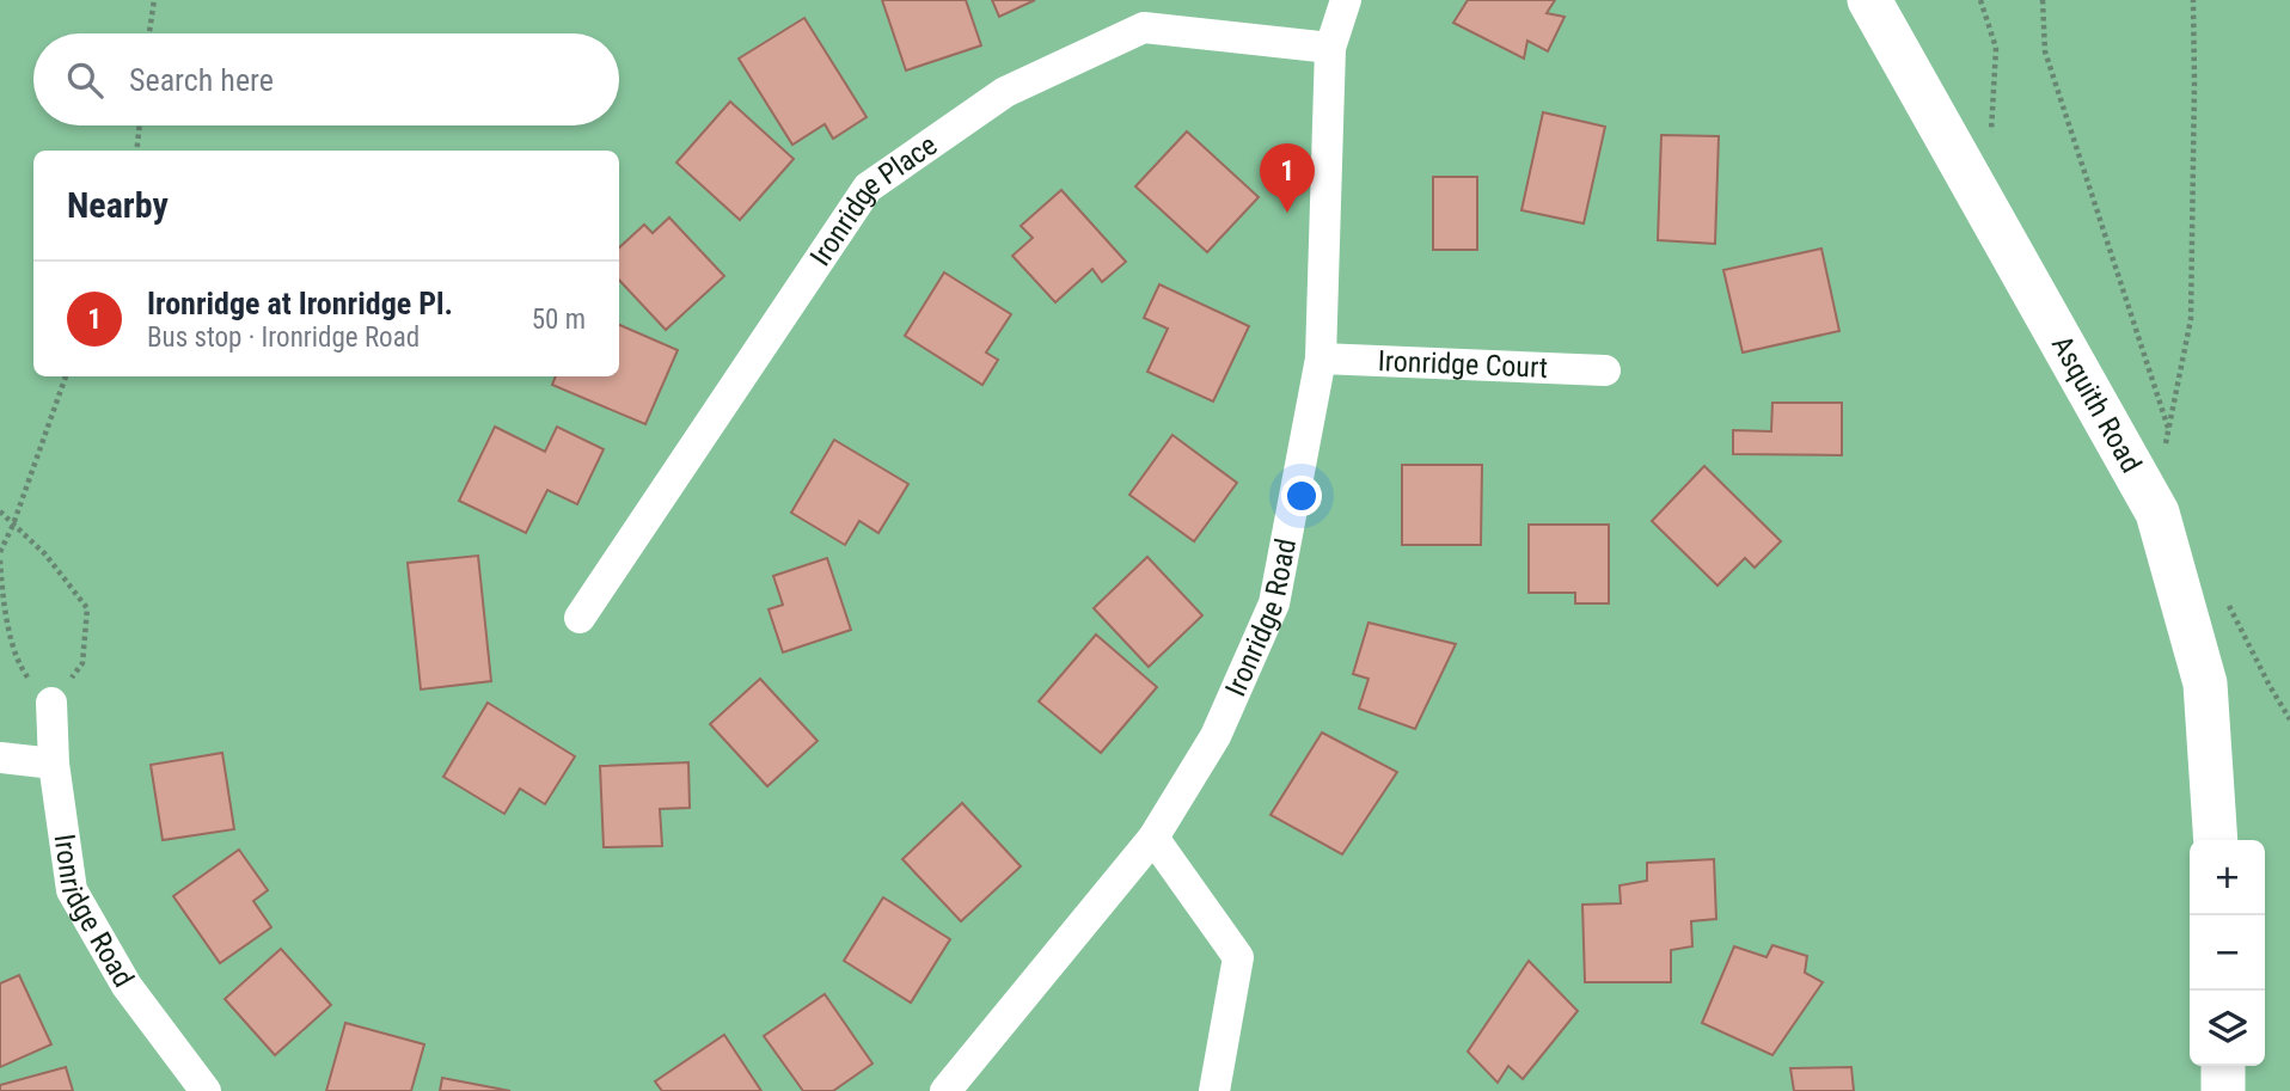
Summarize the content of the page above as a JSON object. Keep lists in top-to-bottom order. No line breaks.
{"streets":{"street":["Ironridge Place","Ironridge Court","Asquith Road","Ironridge Road"]},"crossings":[["Ironridge Place","Ironridge Road"],["Ironridge Court","Ironridge Road"]],"page":{"search":"Search here","pins":"1","heading":"Nearby","list":[{"mark":"1","name":"Ironridge at Ironridge Pl.","note":"Bus stop · Ironridge Road","value":"50 m"}],"map_buttons":["+","−"]}}
